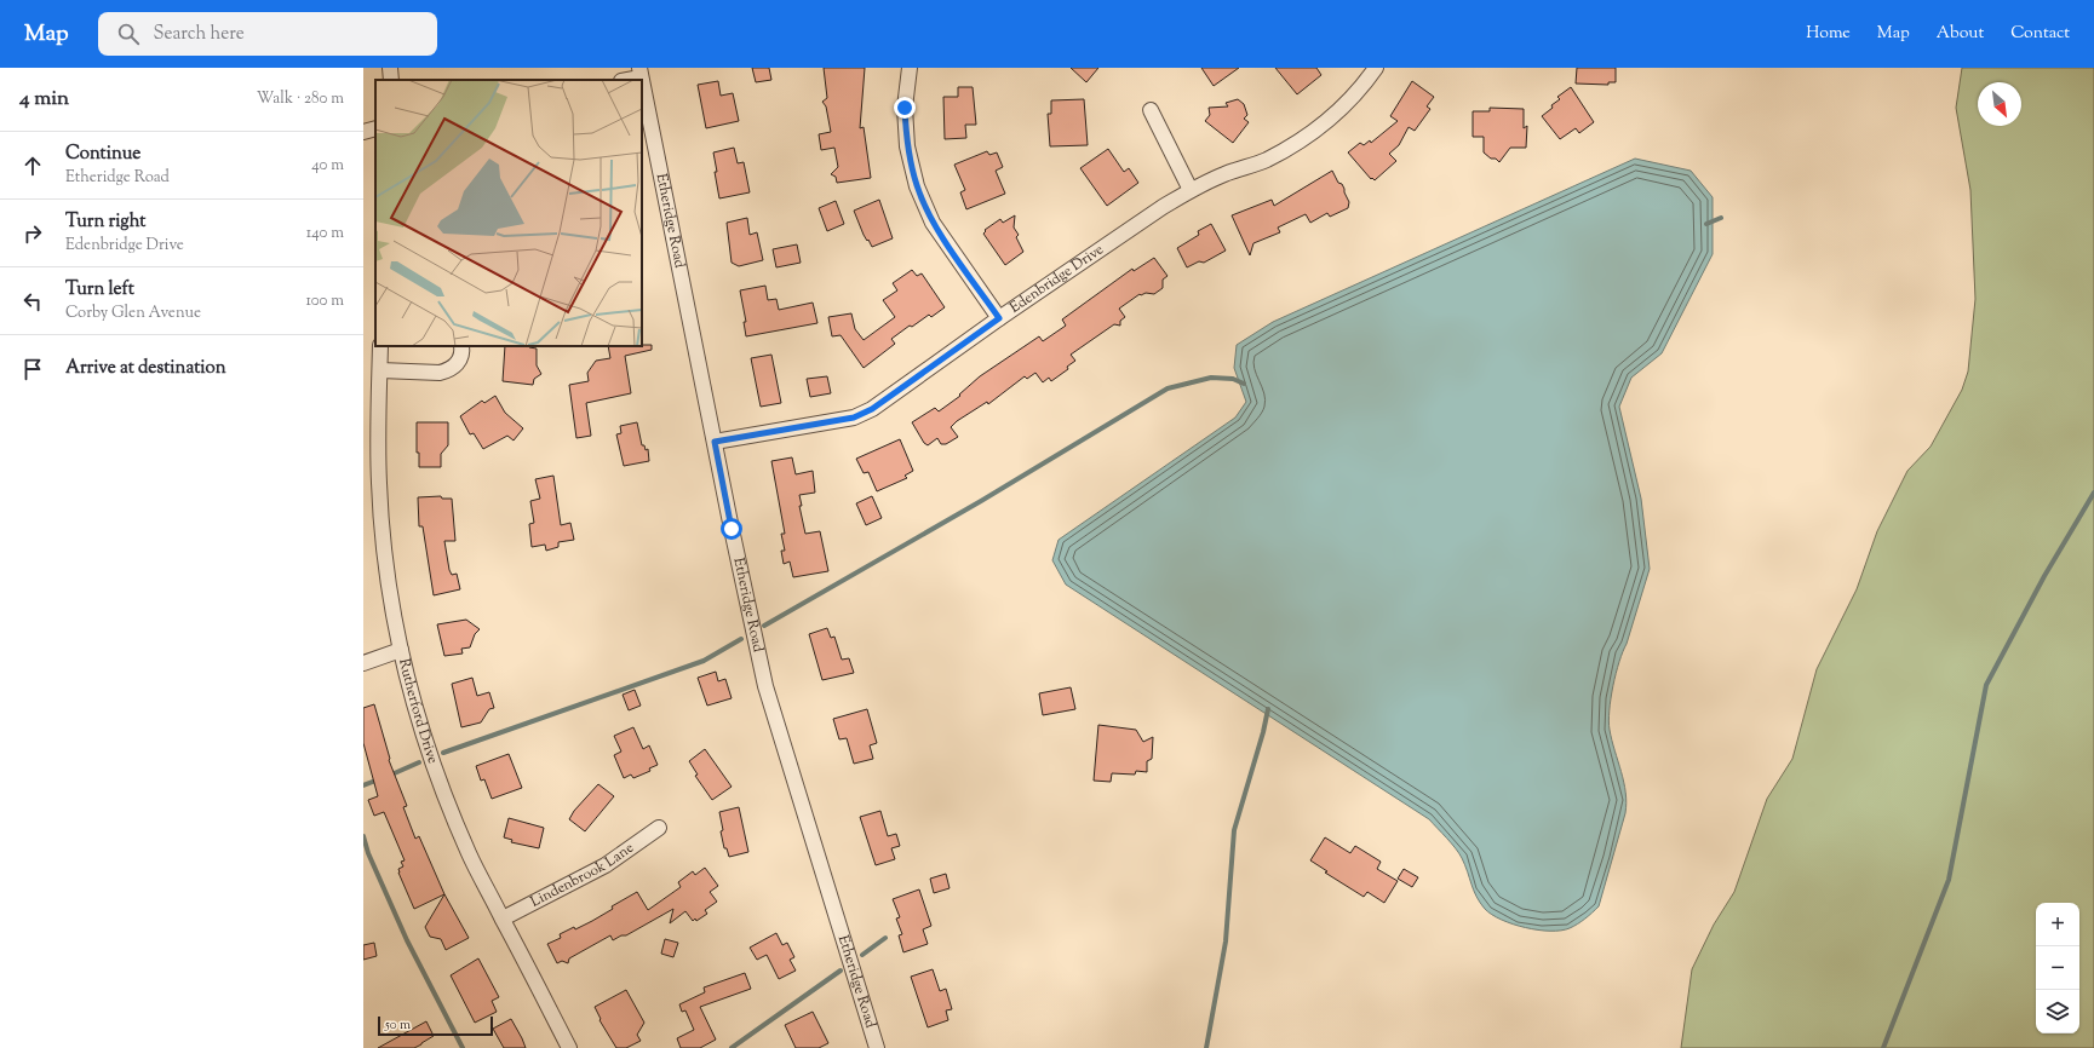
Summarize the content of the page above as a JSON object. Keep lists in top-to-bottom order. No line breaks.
{"streets":{"street":["Etheridge Road","Edenbridge Drive","Rutherford Drive","Lindenbrook Lane"]},"crossings":[["Etheridge Road","Edenbridge Drive"],["Rutherford Drive","Lindenbrook Lane"]],"scale_bar":"50 m","north":"bottom right","page":{"header":"Map","search":"Search here","nav":["Home","Map","About","Contact"],"heading":["4 min","Walk · 280 m"],"list":[["Continue","Etheridge Road","40 m"],["Turn right","Edenbridge Drive","140 m"],["Turn left","Corby Glen Avenue","100 m"],"Arrive at destination"],"map_buttons":["+","−"],"scale":"50 m"}}
